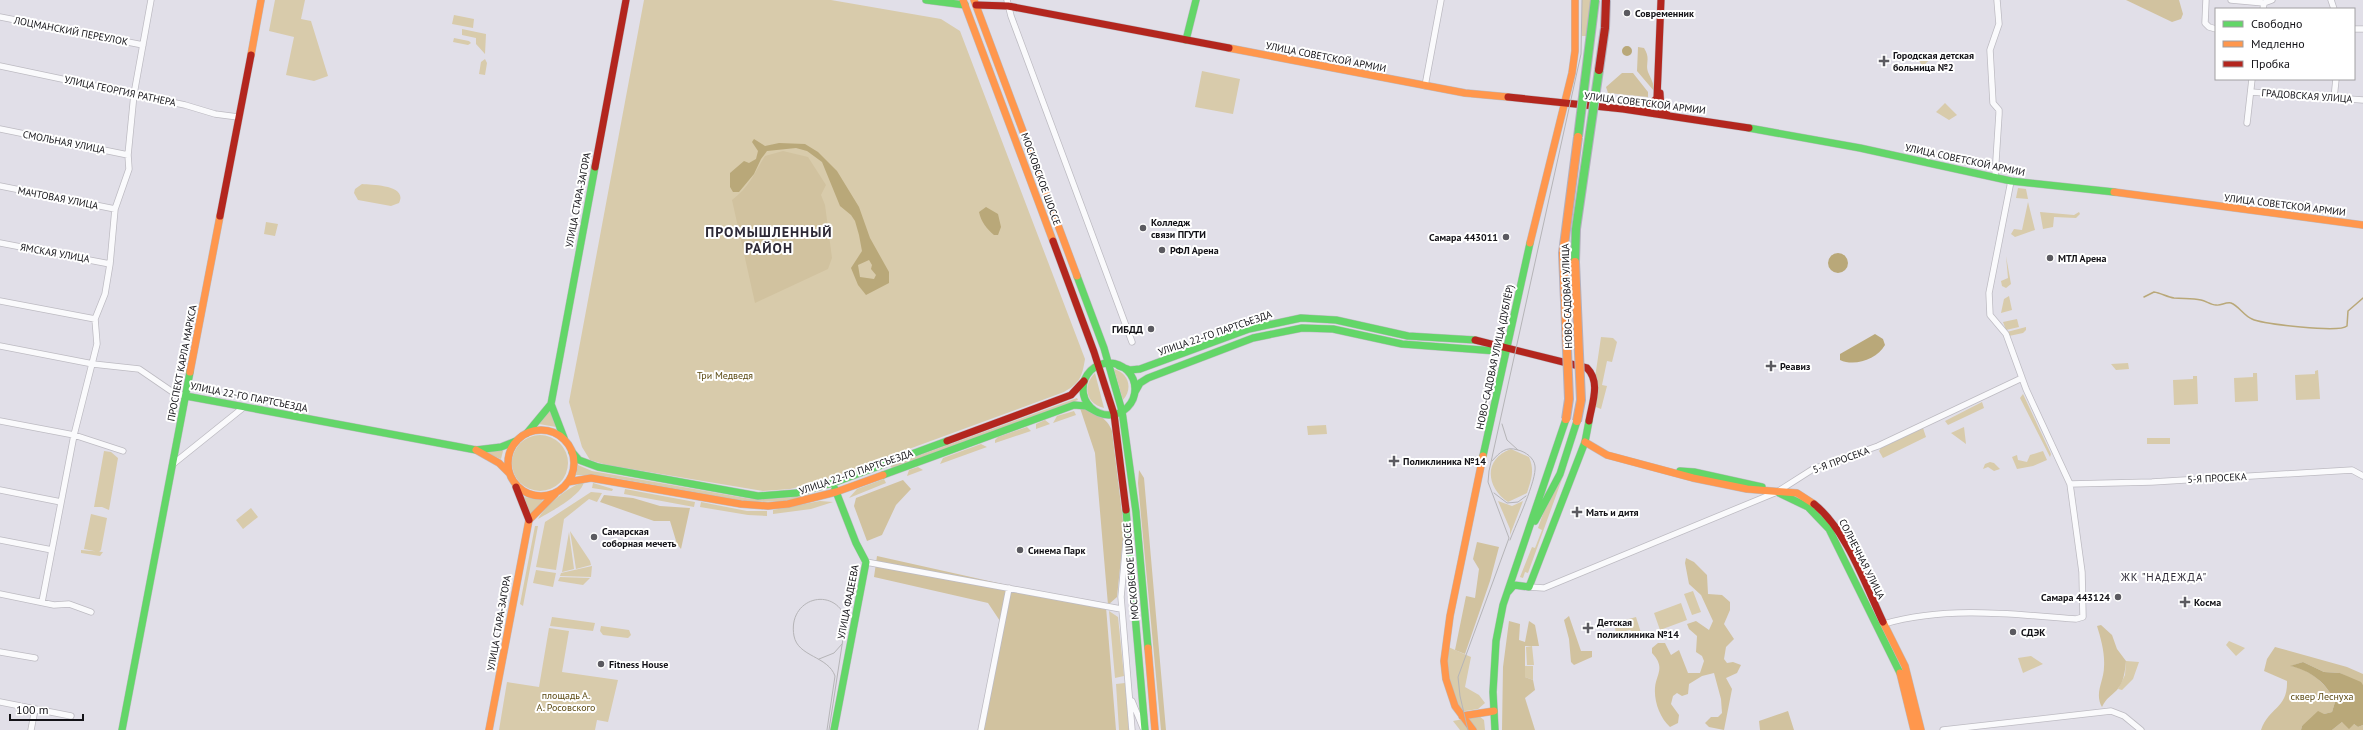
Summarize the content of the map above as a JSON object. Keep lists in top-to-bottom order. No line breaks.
{"streets":{"main road":["УЛИЦА СОВЕТСКОЙ АРМИИ","МОСКОВСКОЕ ШОССЕ","УЛИЦА СТАРА-ЗАГОРА","НОВО-САДОВАЯ УЛИЦА","УЛИЦА 22-ГО ПАРТСЪЕЗДА","НОВО-САДОВАЯ УЛИЦА (ДУБЛЁР)","ПРОСПЕКТ КАРЛА МАРКСА","СОЛНЕЧНАЯ УЛИЦА","УЛИЦА ФАДЕЕВА"],"street":["ЛОЦМАНСКИЙ ПЕРЕУЛОК","УЛИЦА ГЕОРГИЯ РАТНЕРА","ГРАДОВСКАЯ УЛИЦА","СМОЛЬНАЯ УЛИЦА","МАЧТОВАЯ УЛИЦА","ЯМСКАЯ УЛИЦА","5-Я ПРОСЕКА"]},"crossings":[["УЛИЦА СОВЕТСКОЙ АРМИИ","МОСКОВСКОЕ ШОССЕ"],["УЛИЦА СОВЕТСКОЙ АРМИИ","НОВО-САДОВАЯ УЛИЦА (ДУБЛЁР)"],["УЛИЦА ГЕОРГИЯ РАТНЕРА","ПРОСПЕКТ КАРЛА МАРКСА"],["УЛИЦА 22-ГО ПАРТСЪЕЗДА","НОВО-САДОВАЯ УЛИЦА (ДУБЛЁР)"],["УЛИЦА 22-ГО ПАРТСЪЕЗДА","ПРОСПЕКТ КАРЛА МАРКСА"],["УЛИЦА 22-ГО ПАРТСЪЕЗДА","УЛИЦА ФАДЕЕВА"],["5-Я ПРОСЕКА","СОЛНЕЧНАЯ УЛИЦА"]],"districts":["ПРОМЫШЛЕННЫЙ РАЙОН","ЖК \"НАДЕЖДА\""],"parks":["Три Медведя","площадь А. А. Росовского","сквер Леснуха"],"places":{"other":["Современник","Колледж связи ПГУТИ","Самара 443011","РФЛ Арена","МТЛ Арена","ГИБДД","Самарская соборная мечеть","Синема Парк","Самара 443124","СДЭК","Fitness House"],"health":["Городская детская больница №2","Реавиз","Поликлиника №14","Мать и дитя","Косма","Детская поликлиника №14"]},"legend":["Свободно","Медленно","Пробка"],"scale_bar":"100 m"}
